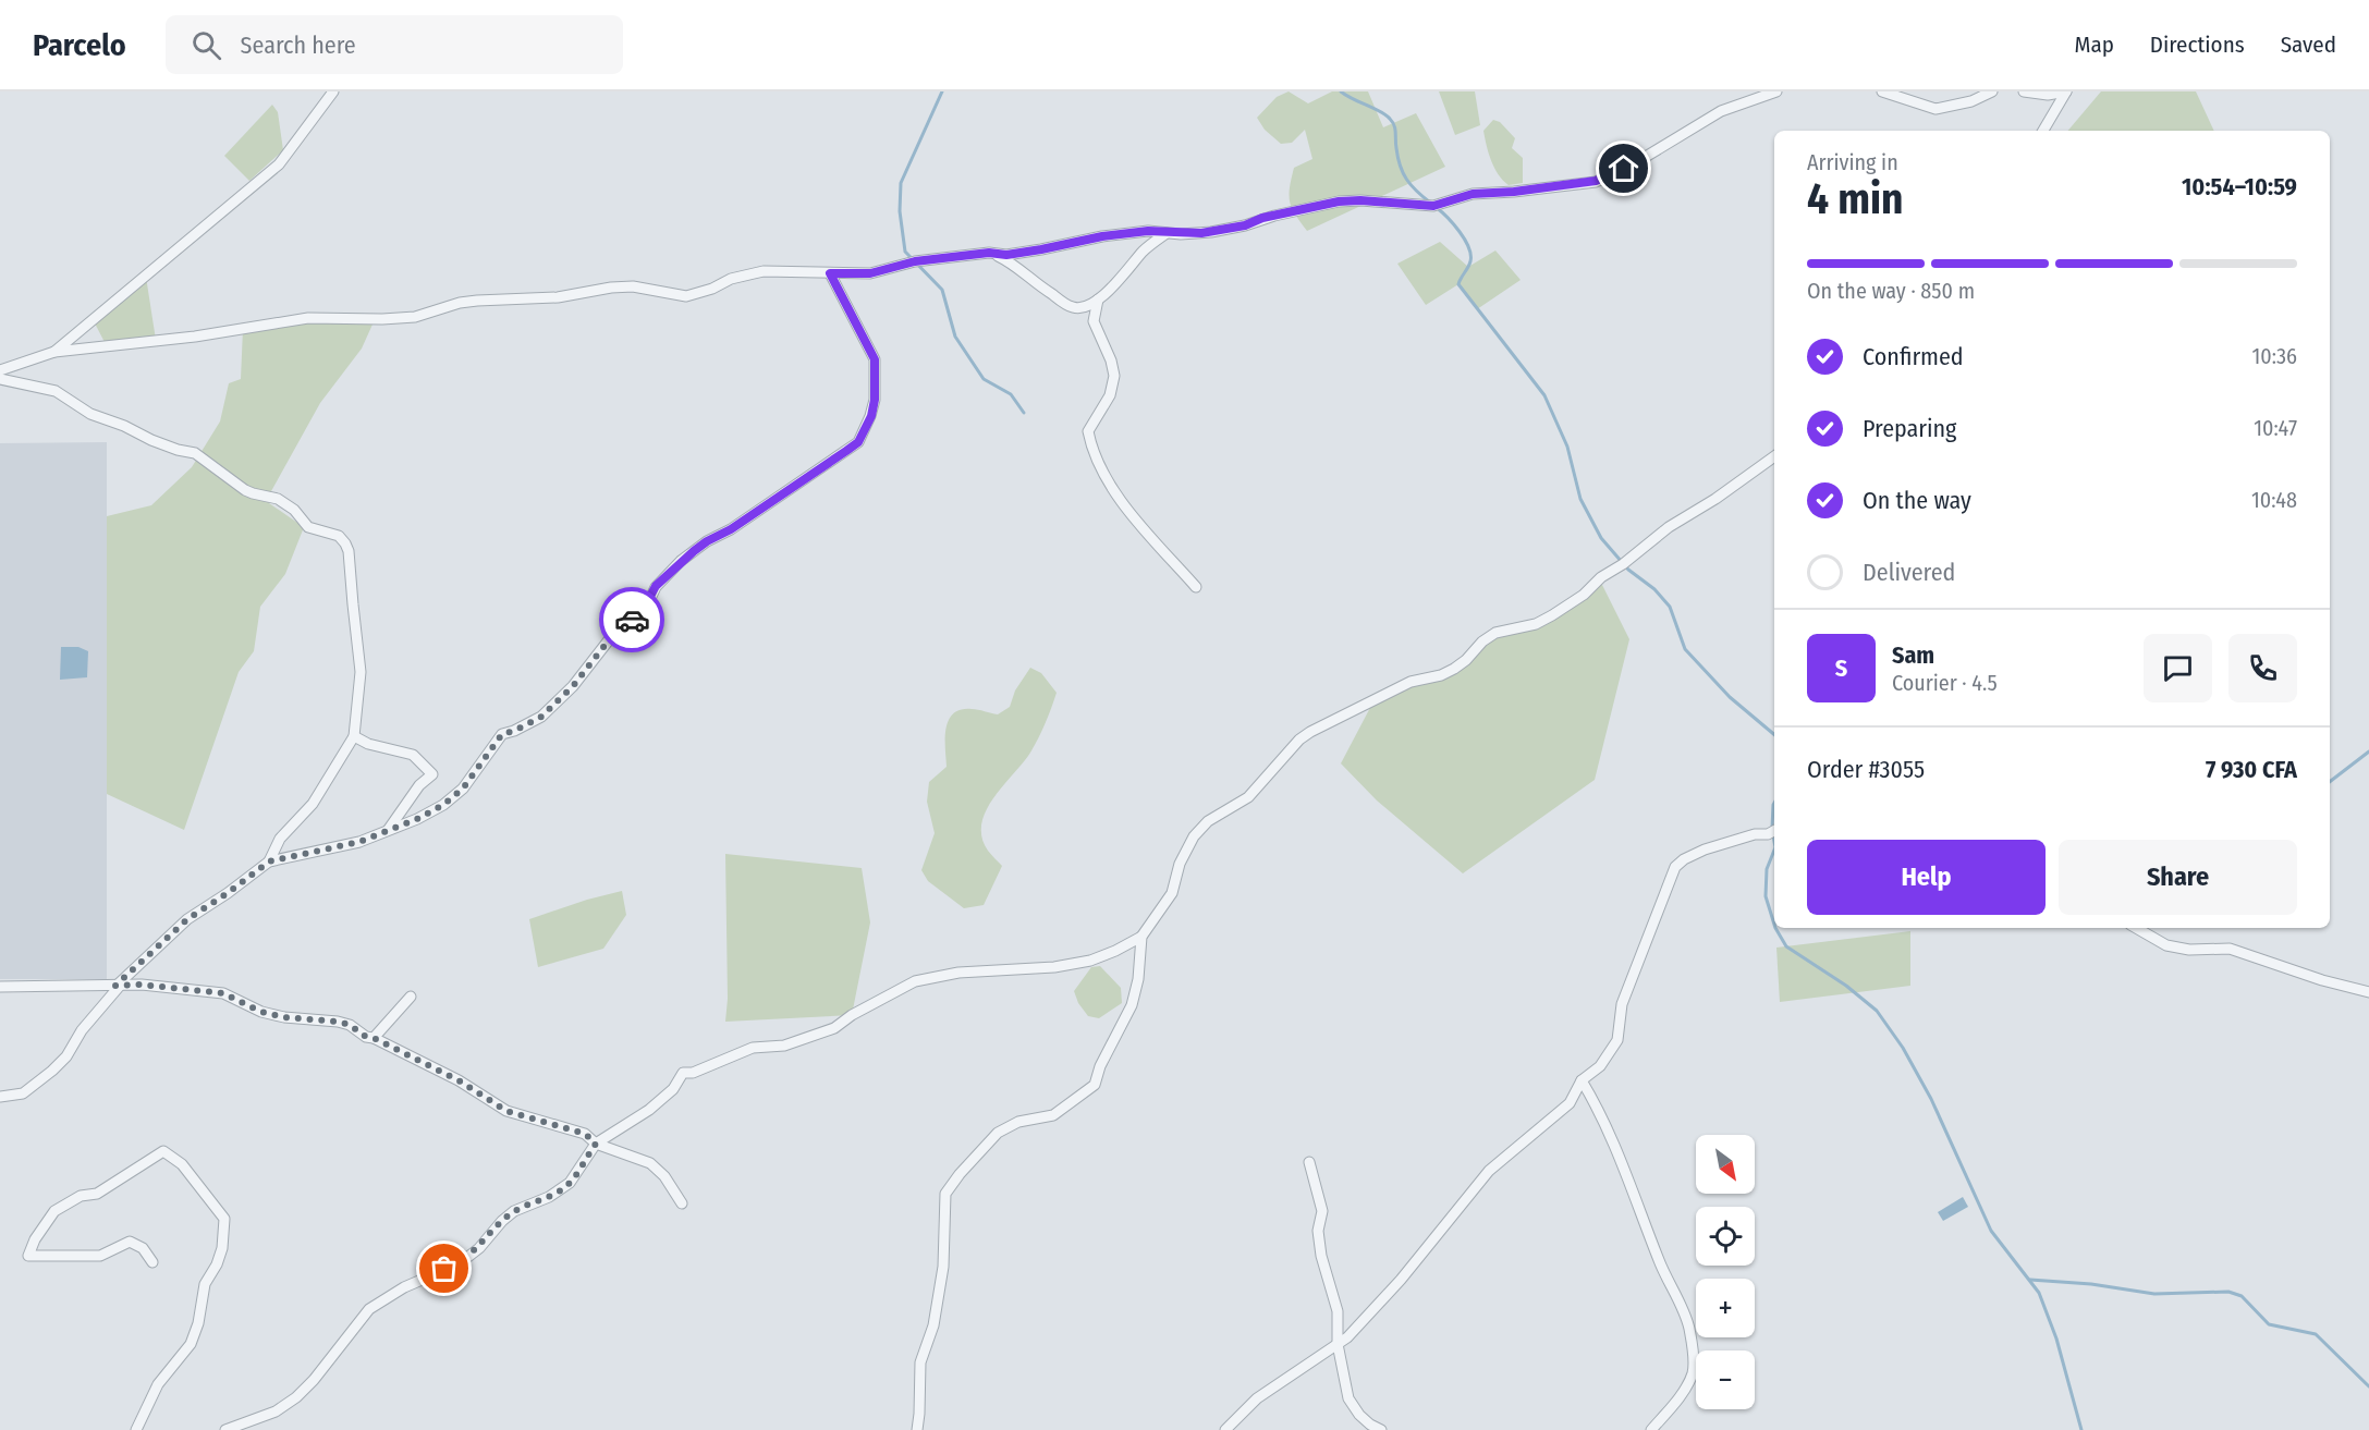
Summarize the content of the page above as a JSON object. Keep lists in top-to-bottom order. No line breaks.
{"north":"bottom right","page":{"header":"Parcelo","search":"Search here","nav":["Map","Directions","Saved"],"heading":["4 min","Arriving in","10:54–10:59"],"panel":["Sam","Courier · 4.5","Order #3055","7 930 CFA"],"bar":"On the way · 850 m","list":[["Confirmed","10:36"],["Preparing","10:47"],["On the way","10:48"],"Delivered"],"round":"S","buttons":["Help","Share"],"map_buttons":["+","−"]}}
